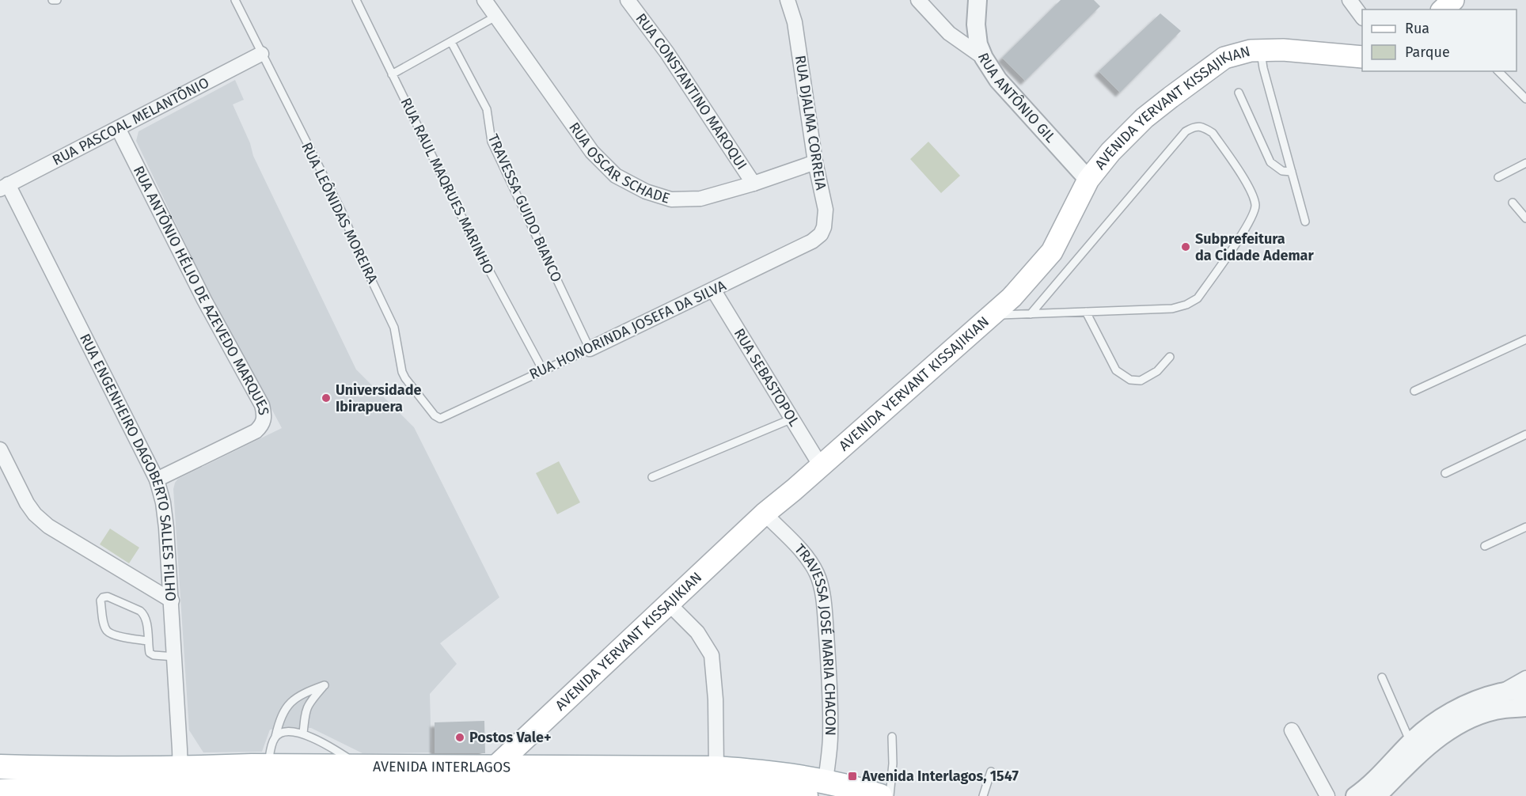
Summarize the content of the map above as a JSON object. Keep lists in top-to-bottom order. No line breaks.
{"streets":{"main road":["AVENIDA YERVANT KISSAJIKIAN","AVENIDA INTERLAGOS"],"street":["RUA CONSTANTINO MAROQUI","RUA ANTÔNIO GIL","RUA PASCOAL MELANTÔNIO","RUA DJALMA CORREIA","RUA OSCAR SCHADE","RUA ANTÔNIO HÉLIO DE AZEVEDO MARQUES","RUA HONORINDA JOSEFA DA SILVA","RUA SEBASTOPOL","RUA ENGENHEIRO DAGOBERTO SALLES FILHO","TRAVESSA JOSÉ MARIA CHACON"],"lane":["RUA RAUL MAQRUES MARINHO","TRAVESSA GUIDO BIANCO","RUA LEÔNIDAS MOREIRA"]},"crossings":[["RUA CONSTANTINO MAROQUI","RUA OSCAR SCHADE"],["RUA ANTÔNIO GIL","AVENIDA YERVANT KISSAJIKIAN"],["AVENIDA YERVANT KISSAJIKIAN","RUA SEBASTOPOL"],["AVENIDA YERVANT KISSAJIKIAN","TRAVESSA JOSÉ MARIA CHACON"],["AVENIDA YERVANT KISSAJIKIAN","AVENIDA INTERLAGOS"],["RUA PASCOAL MELANTÔNIO","RUA LEÔNIDAS MOREIRA"],["RUA PASCOAL MELANTÔNIO","RUA ANTÔNIO HÉLIO DE AZEVEDO MARQUES"],["RUA PASCOAL MELANTÔNIO","RUA ENGENHEIRO DAGOBERTO SALLES FILHO"],["RUA DJALMA CORREIA","RUA OSCAR SCHADE"],["RUA DJALMA CORREIA","RUA HONORINDA JOSEFA DA SILVA"],["RUA RAUL MAQRUES MARINHO","RUA HONORINDA JOSEFA DA SILVA"],["TRAVESSA GUIDO BIANCO","RUA HONORINDA JOSEFA DA SILVA"],["RUA LEÔNIDAS MOREIRA","RUA HONORINDA JOSEFA DA SILVA"],["RUA ANTÔNIO HÉLIO DE AZEVEDO MARQUES","RUA ENGENHEIRO DAGOBERTO SALLES FILHO"],["RUA HONORINDA JOSEFA DA SILVA","RUA SEBASTOPOL"],["RUA ENGENHEIRO DAGOBERTO SALLES FILHO","AVENIDA INTERLAGOS"],["TRAVESSA JOSÉ MARIA CHACON","AVENIDA INTERLAGOS"]],"places":{"other":["Subprefeitura da Cidade Ademar","Universidade Ibirapuera","Postos Vale+"],"transit":["Avenida Interlagos, 1547"]},"legend":["Rua","Parque"]}
